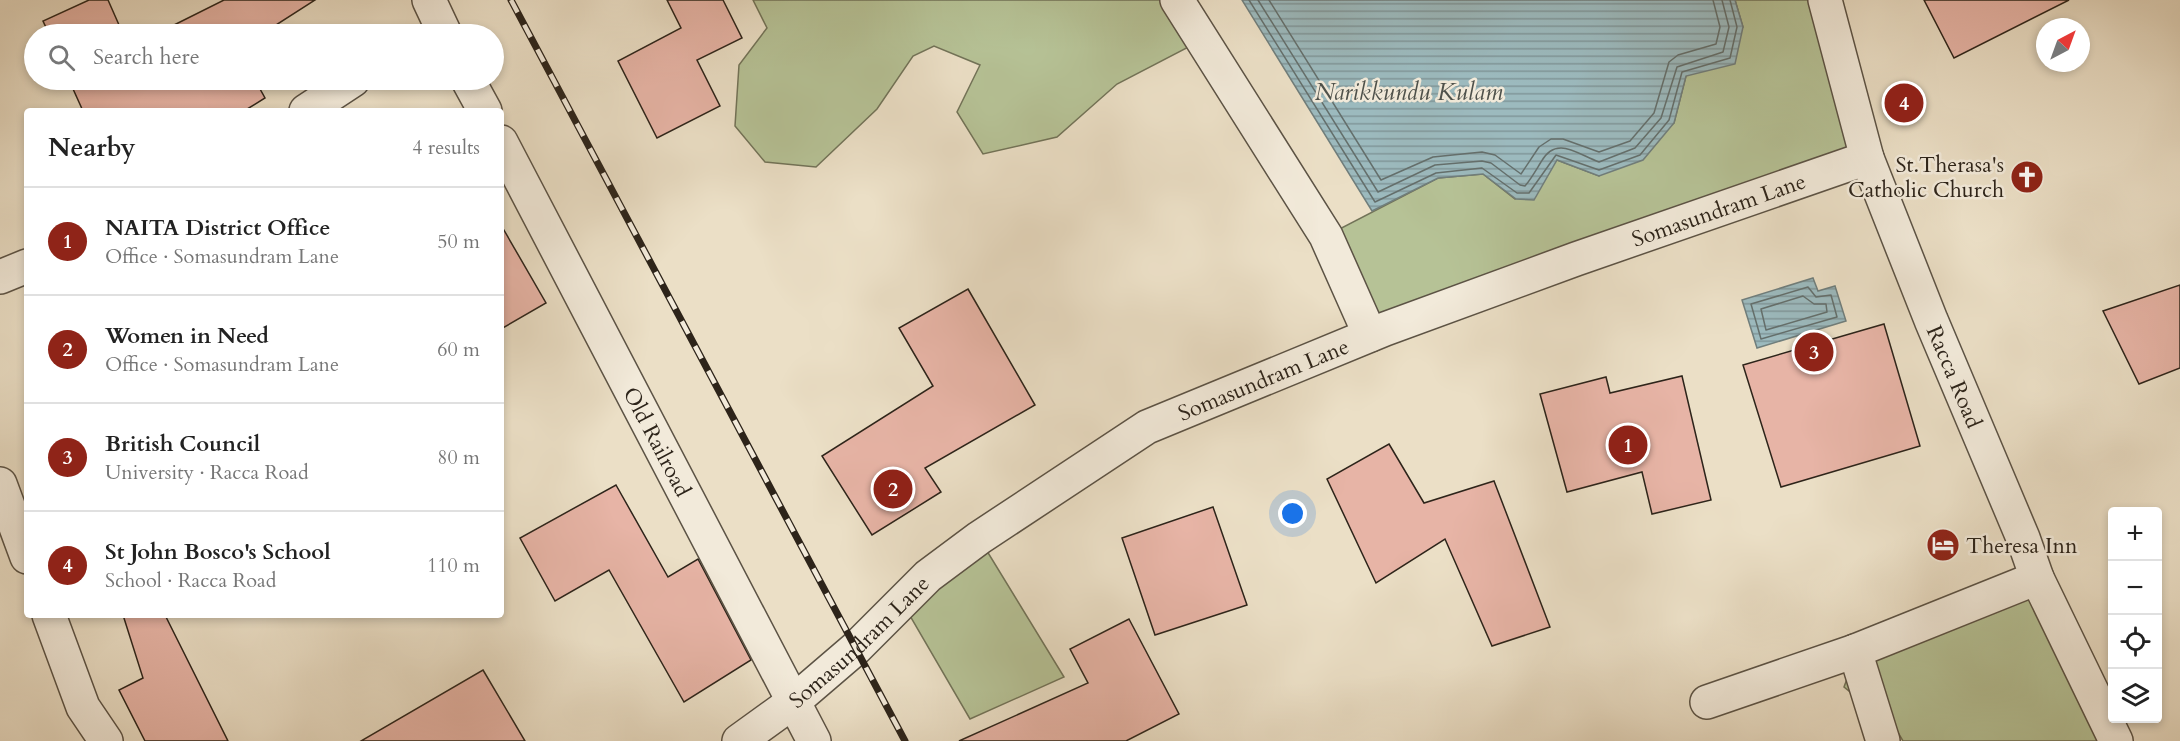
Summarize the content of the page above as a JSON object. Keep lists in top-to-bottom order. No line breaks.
{"streets":{"street":["Somasundram Lane","Racca Road","Old Railroad"]},"crossings":[["Somasundram Lane","Racca Road"],["Somasundram Lane","Old Railroad"]],"water":["Narikkundu Kulam"],"places":{"church":["St.Therasa's Catholic Church"],"hotel":["Theresa Inn"]},"north":"top right","page":{"search":"Search here","pins":["4","3","1","2"],"heading":["Nearby","4 results"],"list":[{"mark":"1","name":"NAITA District Office","note":"Office · Somasundram Lane","value":"50 m"},{"mark":"2","name":"Women in Need","note":"Office · Somasundram Lane","value":"60 m"},{"mark":"3","name":"British Council","note":"University · Racca Road","value":"80 m"},{"mark":"4","name":"St John Bosco's School","note":"School · Racca Road","value":"110 m"}],"map_buttons":["+","−"]}}
